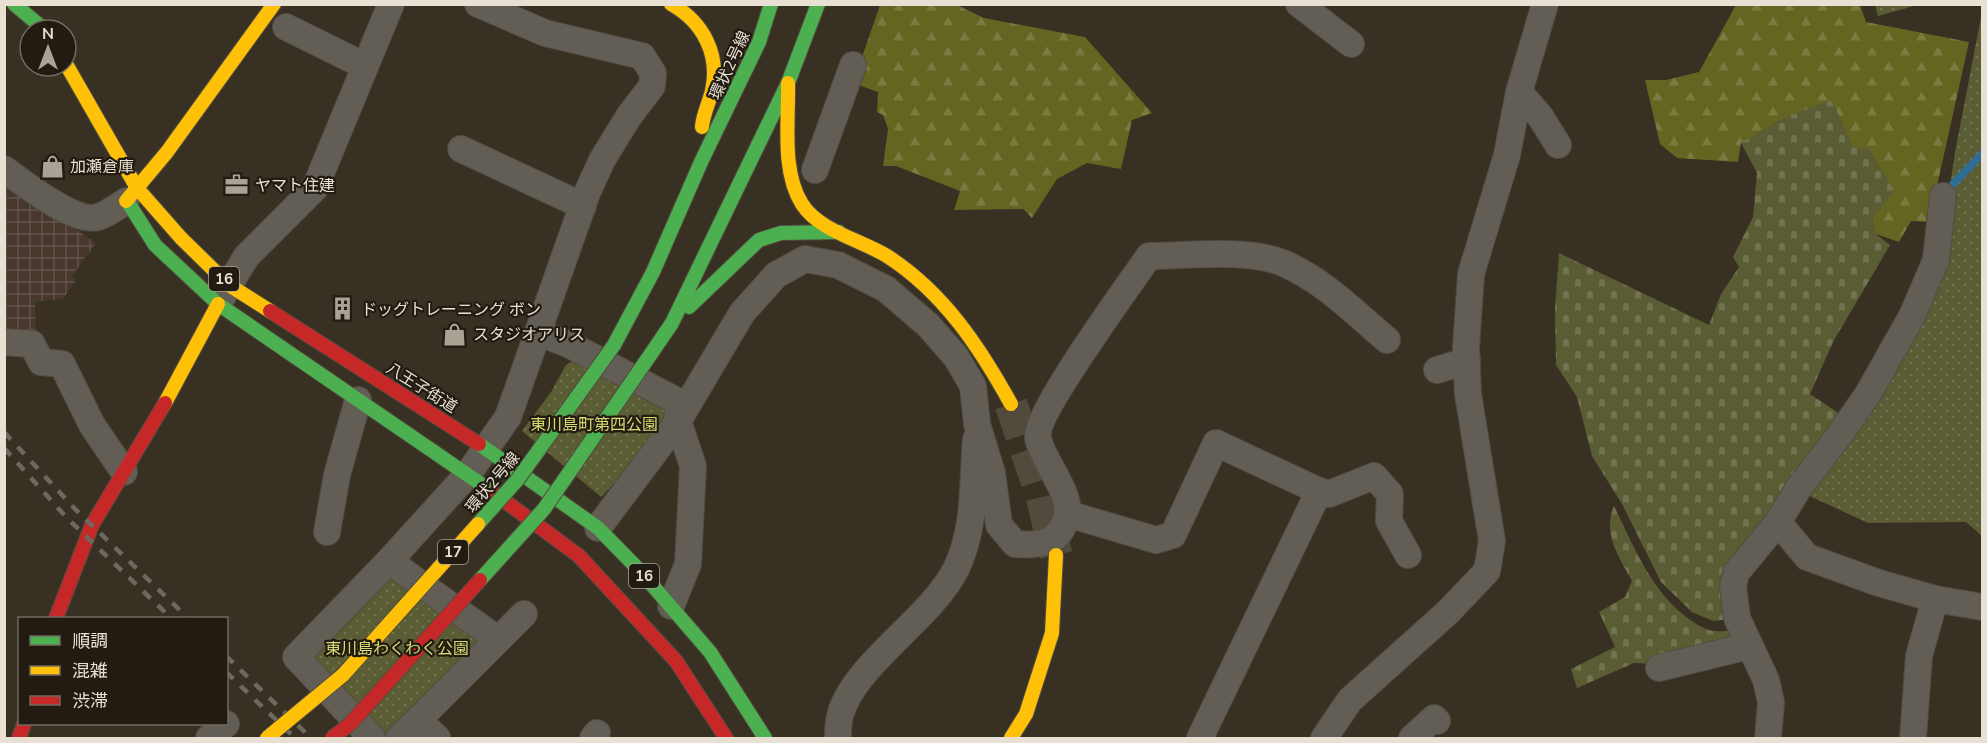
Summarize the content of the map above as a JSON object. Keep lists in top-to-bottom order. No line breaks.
{"streets":{"main road":["環状2号線","16","八王子街道","17"]},"parks":["東川島町第四公園","東川島わくわく公園"],"places":{"shop":["加瀬倉庫","スタジオアリス"],"office":["ヤマト住建"],"building":["ドッグトレーニング ボン"]},"legend":["順調","混雑","渋滞"],"north":"top"}
